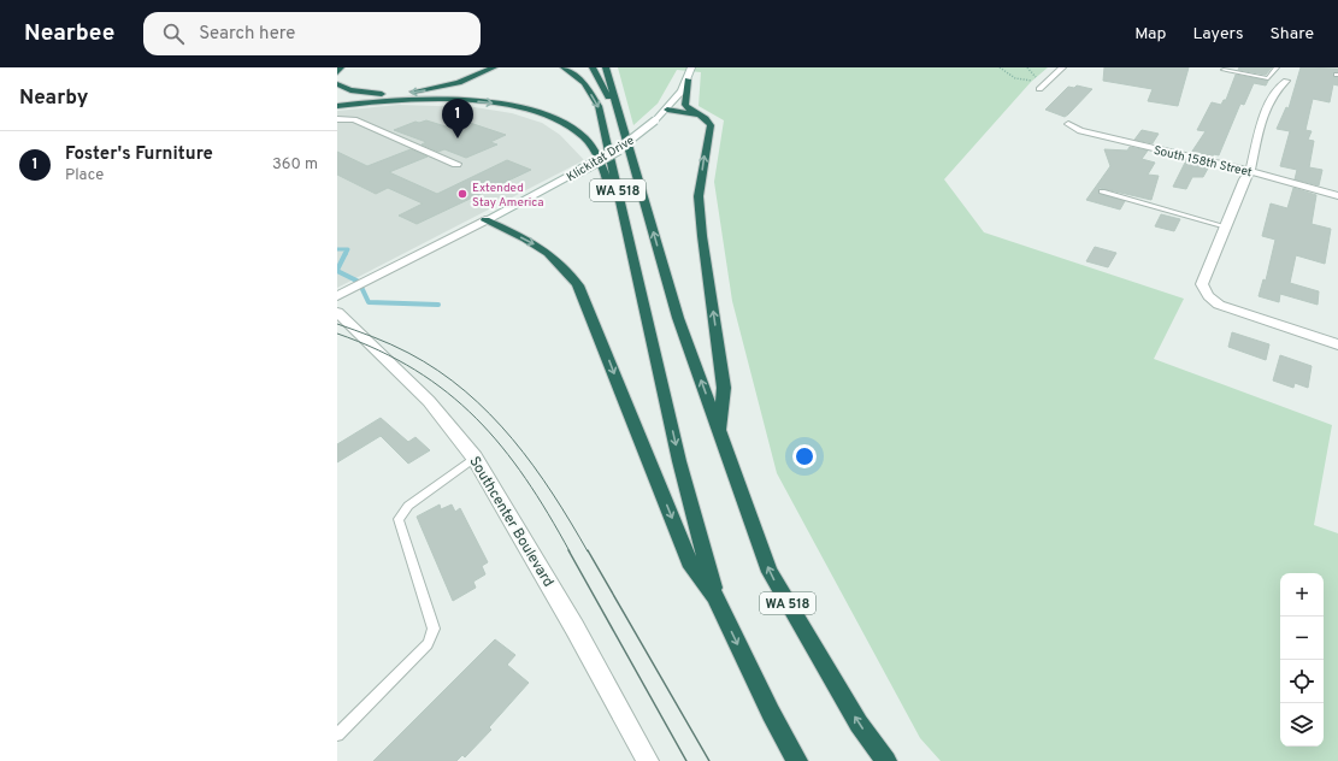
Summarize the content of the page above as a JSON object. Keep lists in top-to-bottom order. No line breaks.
{"streets":{"highway":["WA 518"],"street":["Klickitat Drive","South 158th Street","Southcenter Boulevard"]},"places":["Extended Stay America"],"page":{"header":"Nearbee","search":"Search here","nav":["Map","Layers","Share"],"heading":"Nearby","pins":"1","list":[{"mark":"1","name":"Foster's Furniture","note":"Place","value":"360 m"}],"map_buttons":["+","−"]}}
